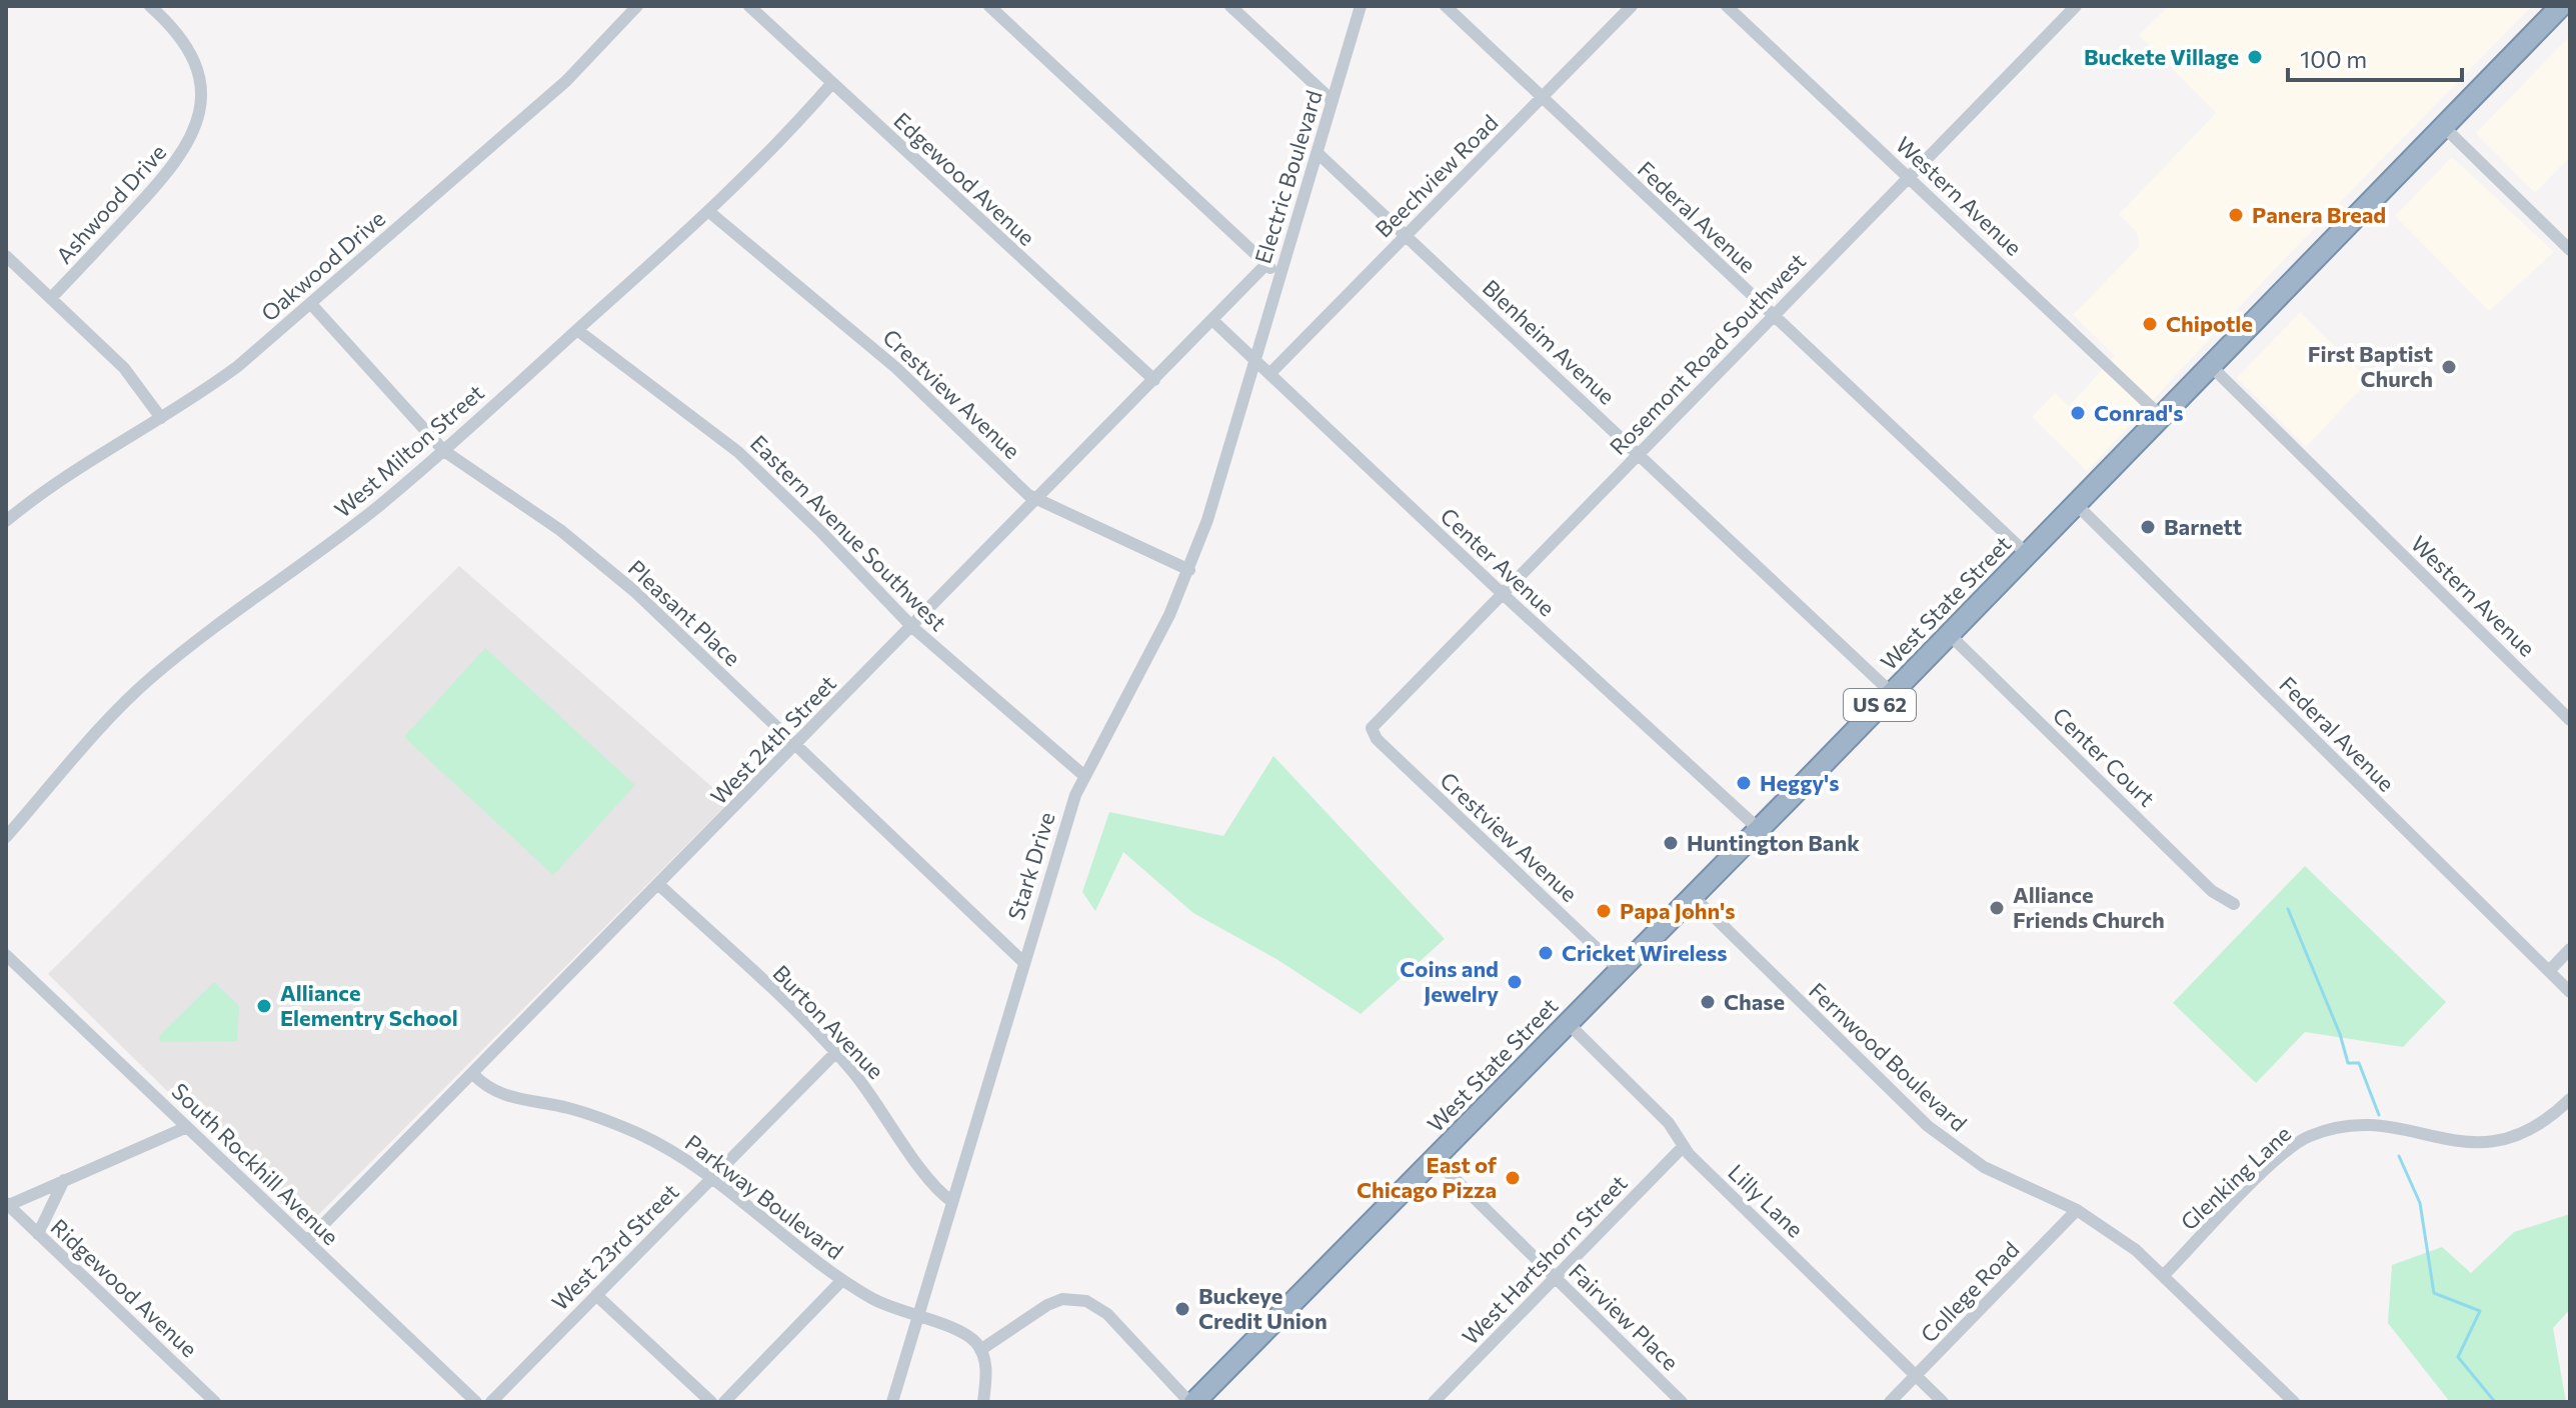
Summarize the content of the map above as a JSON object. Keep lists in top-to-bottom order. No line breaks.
{"streets":{"highway":["West State Street","US 62"],"street":["Beechview Road","Electric Boulevard","Edgewood Avenue","Western Avenue","Ashwood Drive","Federal Avenue","Oakwood Drive","Blenheim Avenue","Rosemont Road Southwest","Crestview Avenue","West Milton Street","Eastern Avenue Southwest","Center Avenue","Pleasant Place","West 24th Street","Center Court","Stark Drive","Burton Avenue","Fernwood Boulevard","South Rockhill Avenue","Glenking Lane","Parkway Boulevard","Lilly Lane","West 23rd Street","West Hartshorn Street","Ridgewood Avenue","College Road","Fairview Place"]},"crossings":[["Beechview Road","Federal Avenue"],["Beechview Road","Blenheim Avenue"],["Beechview Road","Center Avenue"],["Electric Boulevard","Blenheim Avenue"],["Electric Boulevard","Center Avenue"],["Electric Boulevard","Stark Drive"],["Edgewood Avenue","West Milton Street"],["Edgewood Avenue","West 24th Street"],["Western Avenue","Rosemont Road Southwest"],["Western Avenue","West State Street"],["Federal Avenue","Rosemont Road Southwest"],["Federal Avenue","West State Street"],["Oakwood Drive","Pleasant Place"],["Blenheim Avenue","Rosemont Road Southwest"],["Blenheim Avenue","West State Street"],["Rosemont Road Southwest","Crestview Avenue"],["Rosemont Road Southwest","Center Avenue"],["Crestview Avenue","West Milton Street"],["Crestview Avenue","West State Street"],["Crestview Avenue","West 24th Street"],["Crestview Avenue","Stark Drive"],["West Milton Street","Eastern Avenue Southwest"],["West Milton Street","Pleasant Place"],["Eastern Avenue Southwest","West 24th Street"],["Eastern Avenue Southwest","Stark Drive"],["Center Avenue","West State Street"],["Center Avenue","West 24th Street"],["Center Avenue","Stark Drive"],["West State Street","Center Court"],["West State Street","Fernwood Boulevard"],["West State Street","Lilly Lane"],["West State Street","Fairview Place"],["Pleasant Place","West 24th Street"],["Pleasant Place","Stark Drive"],["West 24th Street","Burton Avenue"],["West 24th Street","South Rockhill Avenue"],["West 24th Street","Parkway Boulevard"],["Stark Drive","Burton Avenue"],["Stark Drive","Parkway Boulevard"],["Burton Avenue","West 23rd Street"],["Fernwood Boulevard","Glenking Lane"],["Fernwood Boulevard","College Road"],["Parkway Boulevard","West 23rd Street"],["Lilly Lane","West Hartshorn Street"],["Lilly Lane","College Road"],["West Hartshorn Street","Fairview Place"]],"places":["Buckete Village","Panera Bread","Chipotle","First Baptist Church","Conrad's","Barnett","Heggy's","Huntington Bank","Alliance Friends Church","Papa John's","Cricket Wireless","Coins and Jewelry","Chase","Alliance Elementry School","East of Chicago Pizza","Buckeye Credit Union"],"scale_bar":"100 m"}
